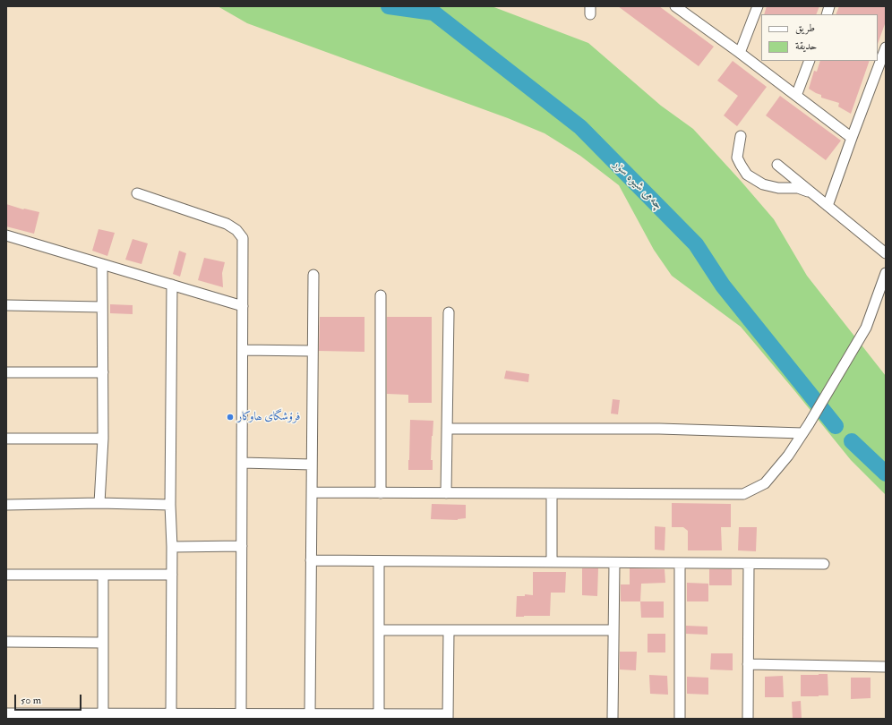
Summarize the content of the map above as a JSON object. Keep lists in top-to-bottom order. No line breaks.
{"water":["چەمی شیوە سۆر"],"places":["فرۆشگای ھاوکار"],"legend":["طريق","حديقة"],"scale_bar":"50 m"}
